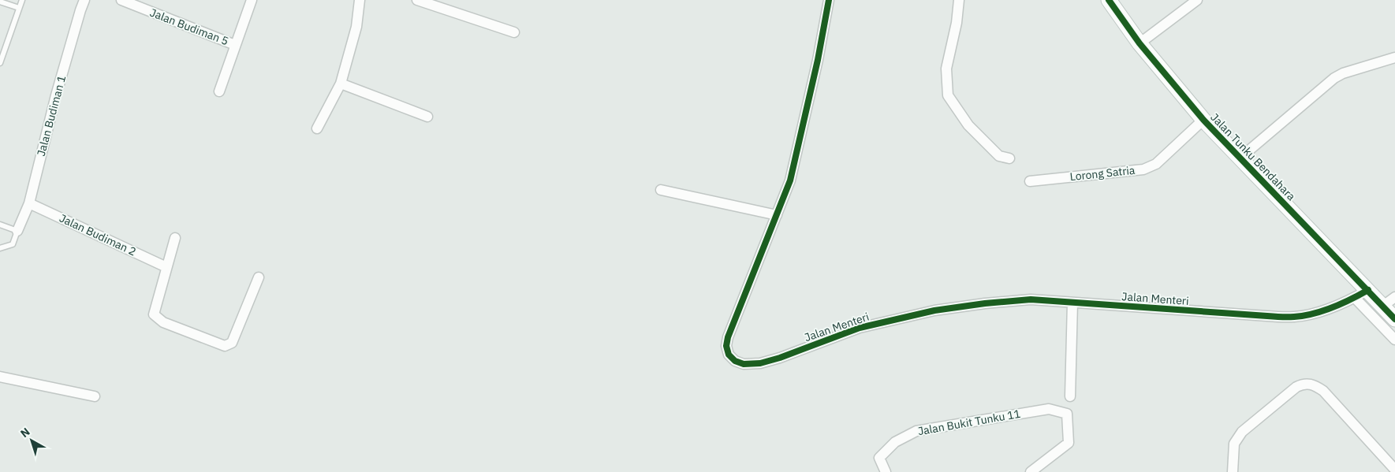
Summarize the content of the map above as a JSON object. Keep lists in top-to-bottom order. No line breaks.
{"streets":{"street":["Jalan Budiman 5","Jalan Budiman 1","Jalan Tunku Bendahara","Lorong Satria","Jalan Budiman 2","Jalan Menteri","Jalan Bukit Tunku 11"]},"crossings":[["Jalan Budiman 1","Jalan Budiman 2"],["Jalan Tunku Bendahara","Lorong Satria"],["Jalan Tunku Bendahara","Jalan Menteri"]],"north":"top left"}
